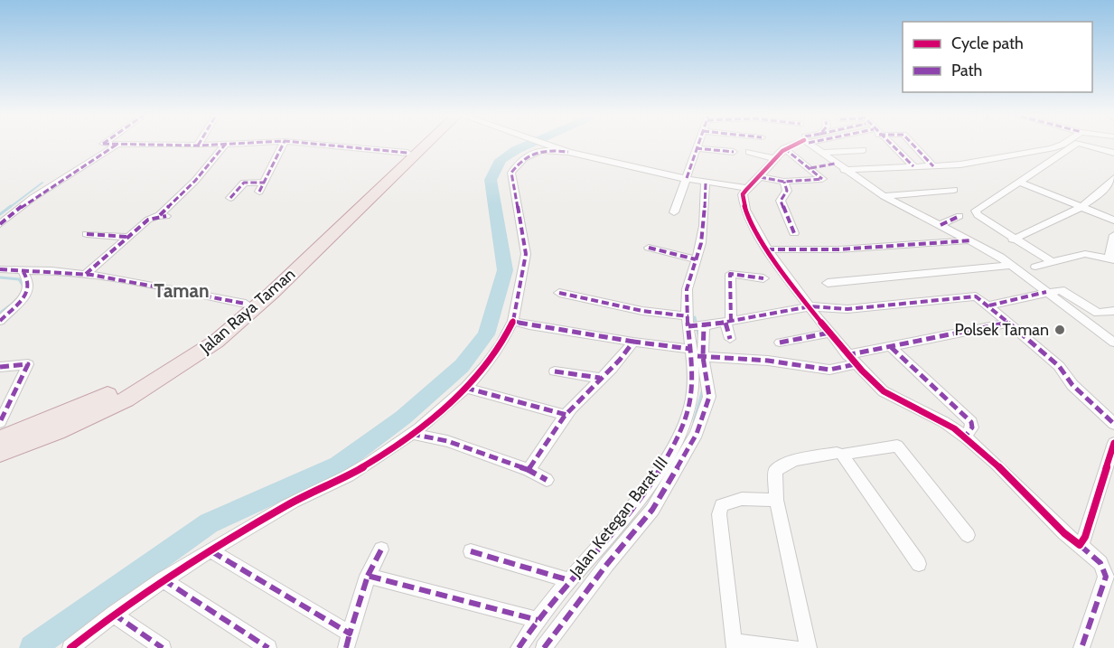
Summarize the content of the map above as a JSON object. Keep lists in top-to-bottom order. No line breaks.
{"streets":{"highway":["Jalan Raya Taman"],"street":["Jalan Ketegan Barat III"]},"districts":["Taman"],"places":["Polsek Taman"],"legend":["Cycle path","Path"]}
